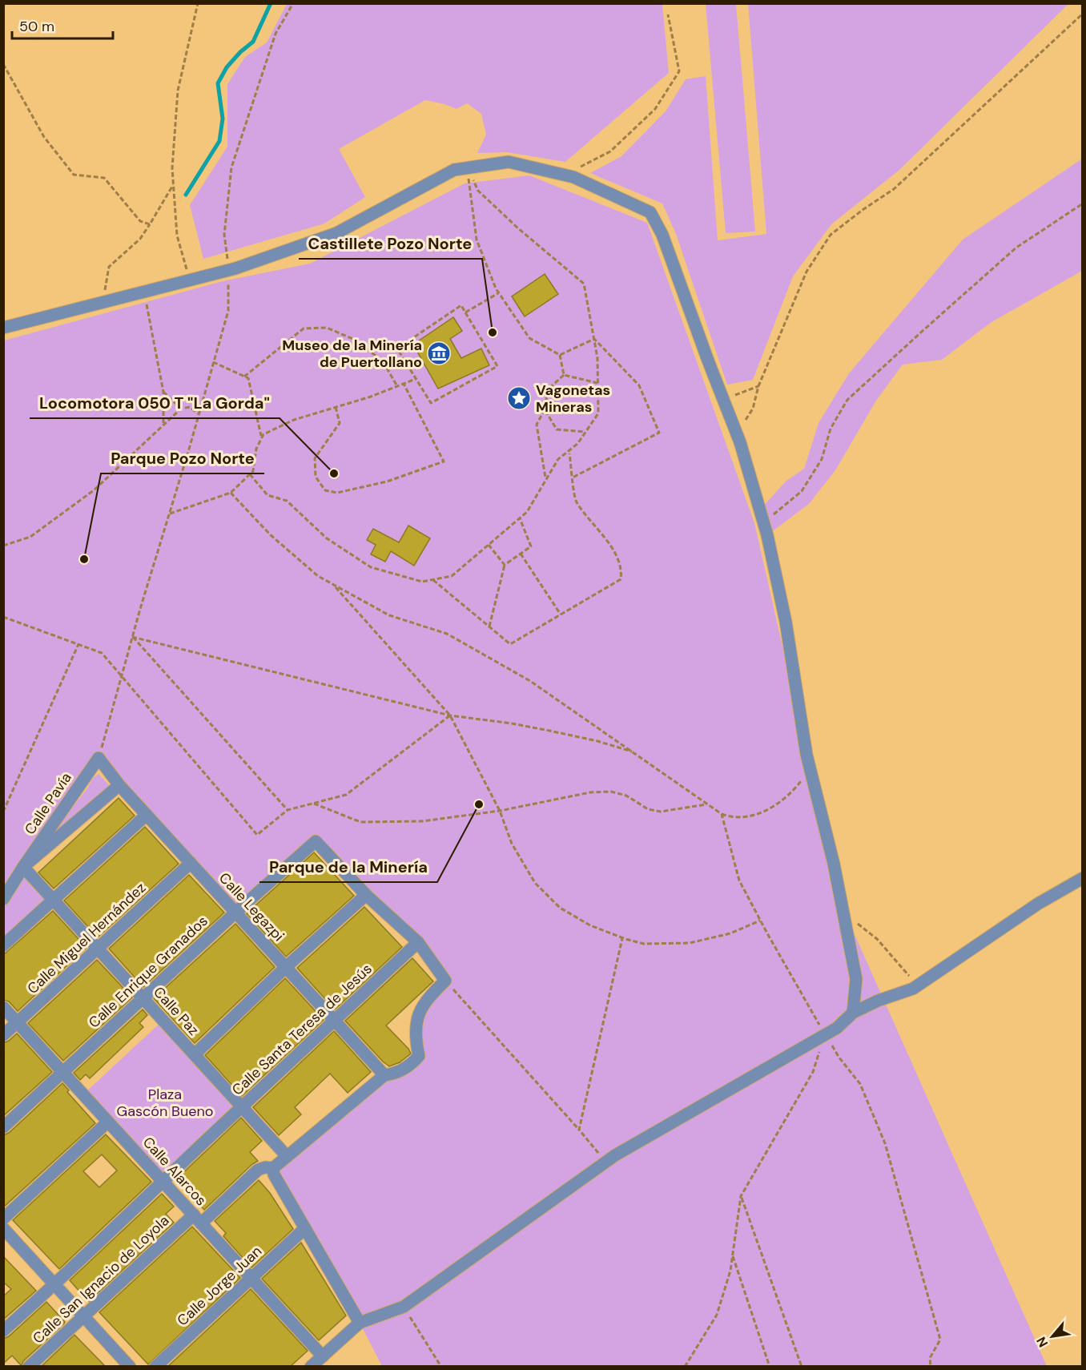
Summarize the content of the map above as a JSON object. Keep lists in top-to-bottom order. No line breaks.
{"streets":{"street":["Calle Pavía","Calle Legazpi","Calle Miguel Hernández","Calle Enrique Granados","Calle Paz","Calle Santa Teresa de Jesús","Calle Alarcos","Calle San Ignacio de Loyola","Calle Jorge Juan"]},"crossings":[["Calle Pavía","Calle Legazpi"],["Calle Pavía","Calle Paz"],["Calle Legazpi","Calle Miguel Hernández"],["Calle Legazpi","Calle Enrique Granados"],["Calle Legazpi","Calle Santa Teresa de Jesús"],["Calle Legazpi","Calle San Ignacio de Loyola"],["Calle Miguel Hernández","Calle Paz"],["Calle Miguel Hernández","Calle Alarcos"],["Calle Enrique Granados","Calle Paz"],["Calle Enrique Granados","Calle Alarcos"],["Calle Paz","Calle Santa Teresa de Jesús"],["Calle Paz","Calle San Ignacio de Loyola"],["Calle Santa Teresa de Jesús","Calle Alarcos"],["Calle Alarcos","Calle San Ignacio de Loyola"],["Calle Alarcos","Calle Jorge Juan"]],"parks":["Plaza Gascón Bueno"],"places":{"other":["Castillete Pozo Norte","Locomotora 050 T \"La Gorda\"","Parque Pozo Norte","Parque de la Minería"],"museum":["Museo de la Minería de Puertollano"],"place":["Vagonetas Mineras"]},"scale_bar":"50 m","north":"bottom left"}
